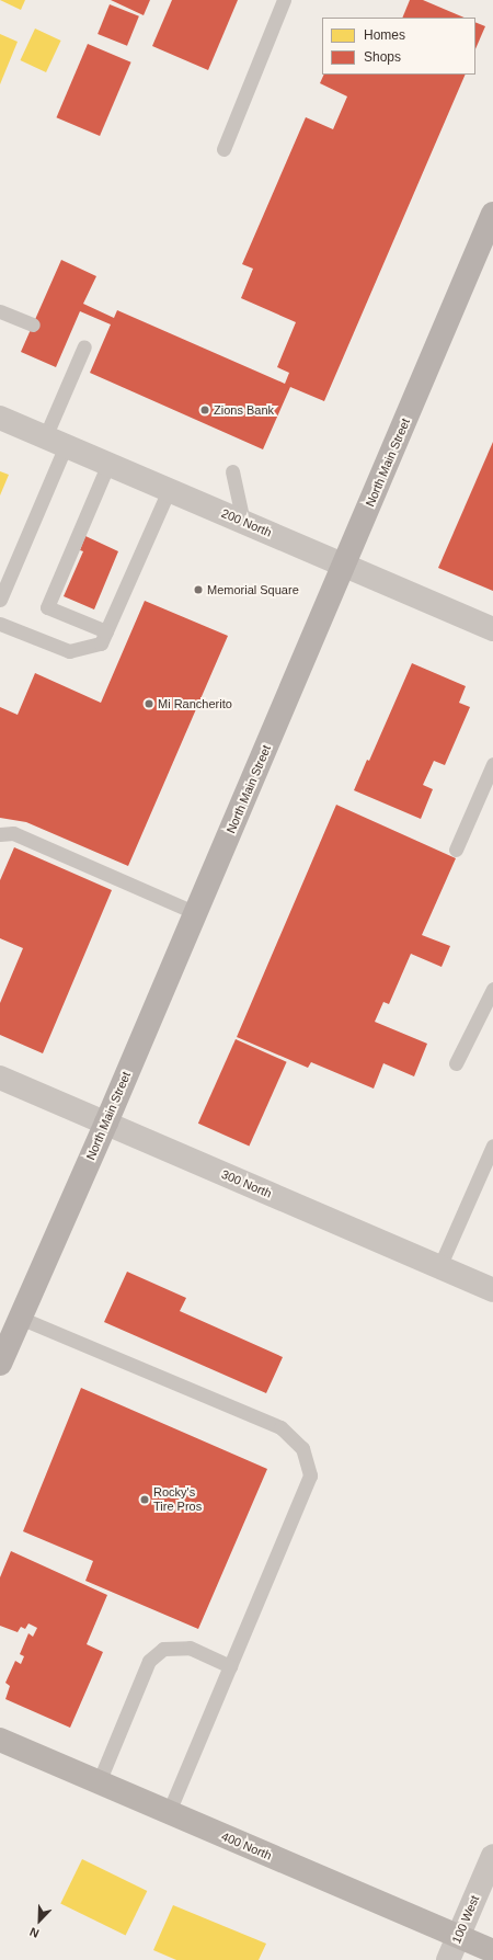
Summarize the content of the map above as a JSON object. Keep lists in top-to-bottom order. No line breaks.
{"streets":{"main road":["North Main Street","400 North"],"street":["200 North","300 North","100 West"]},"crossings":[["North Main Street","200 North"],["North Main Street","300 North"],["400 North","100 West"]],"places":["Zions Bank","Memorial Square","Mi Rancherito","Rocky's Tire Pros"],"legend":["Homes","Shops"],"north":"bottom left"}
